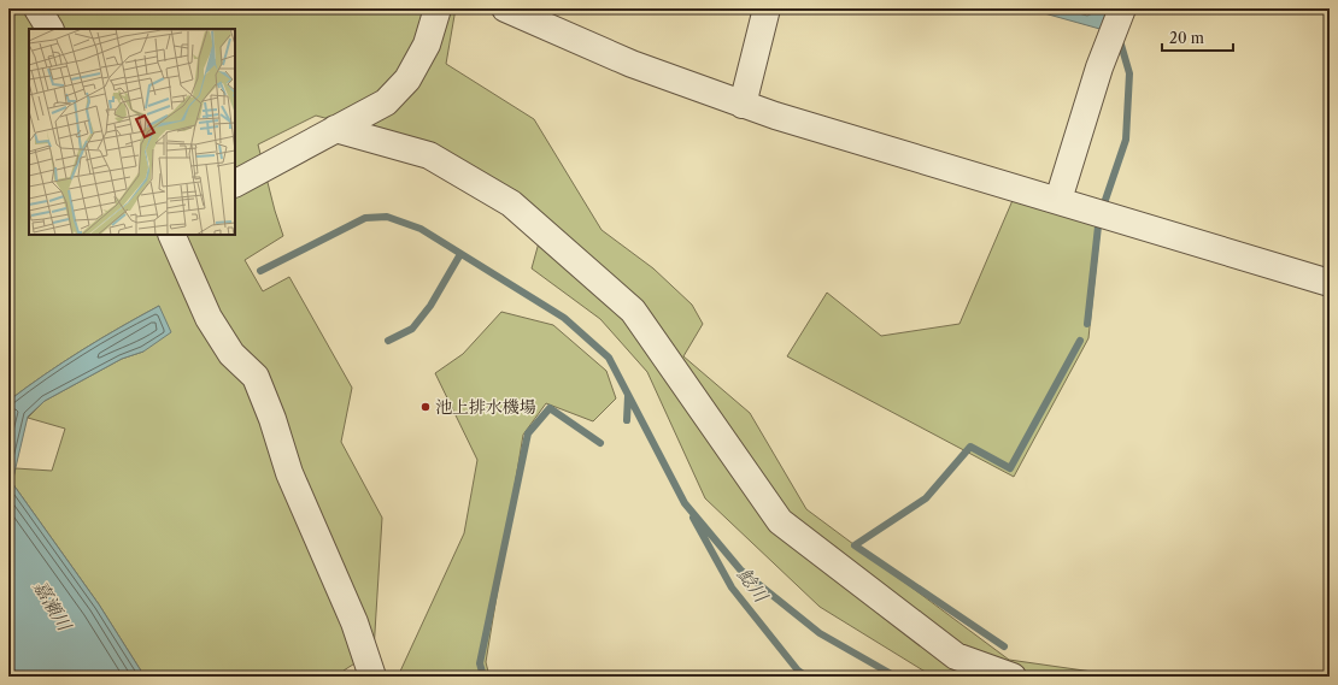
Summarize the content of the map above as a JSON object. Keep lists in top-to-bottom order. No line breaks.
{"water":["鯰川","嘉瀬川"],"places":["池上排水機場"],"scale_bar":"20 m"}
